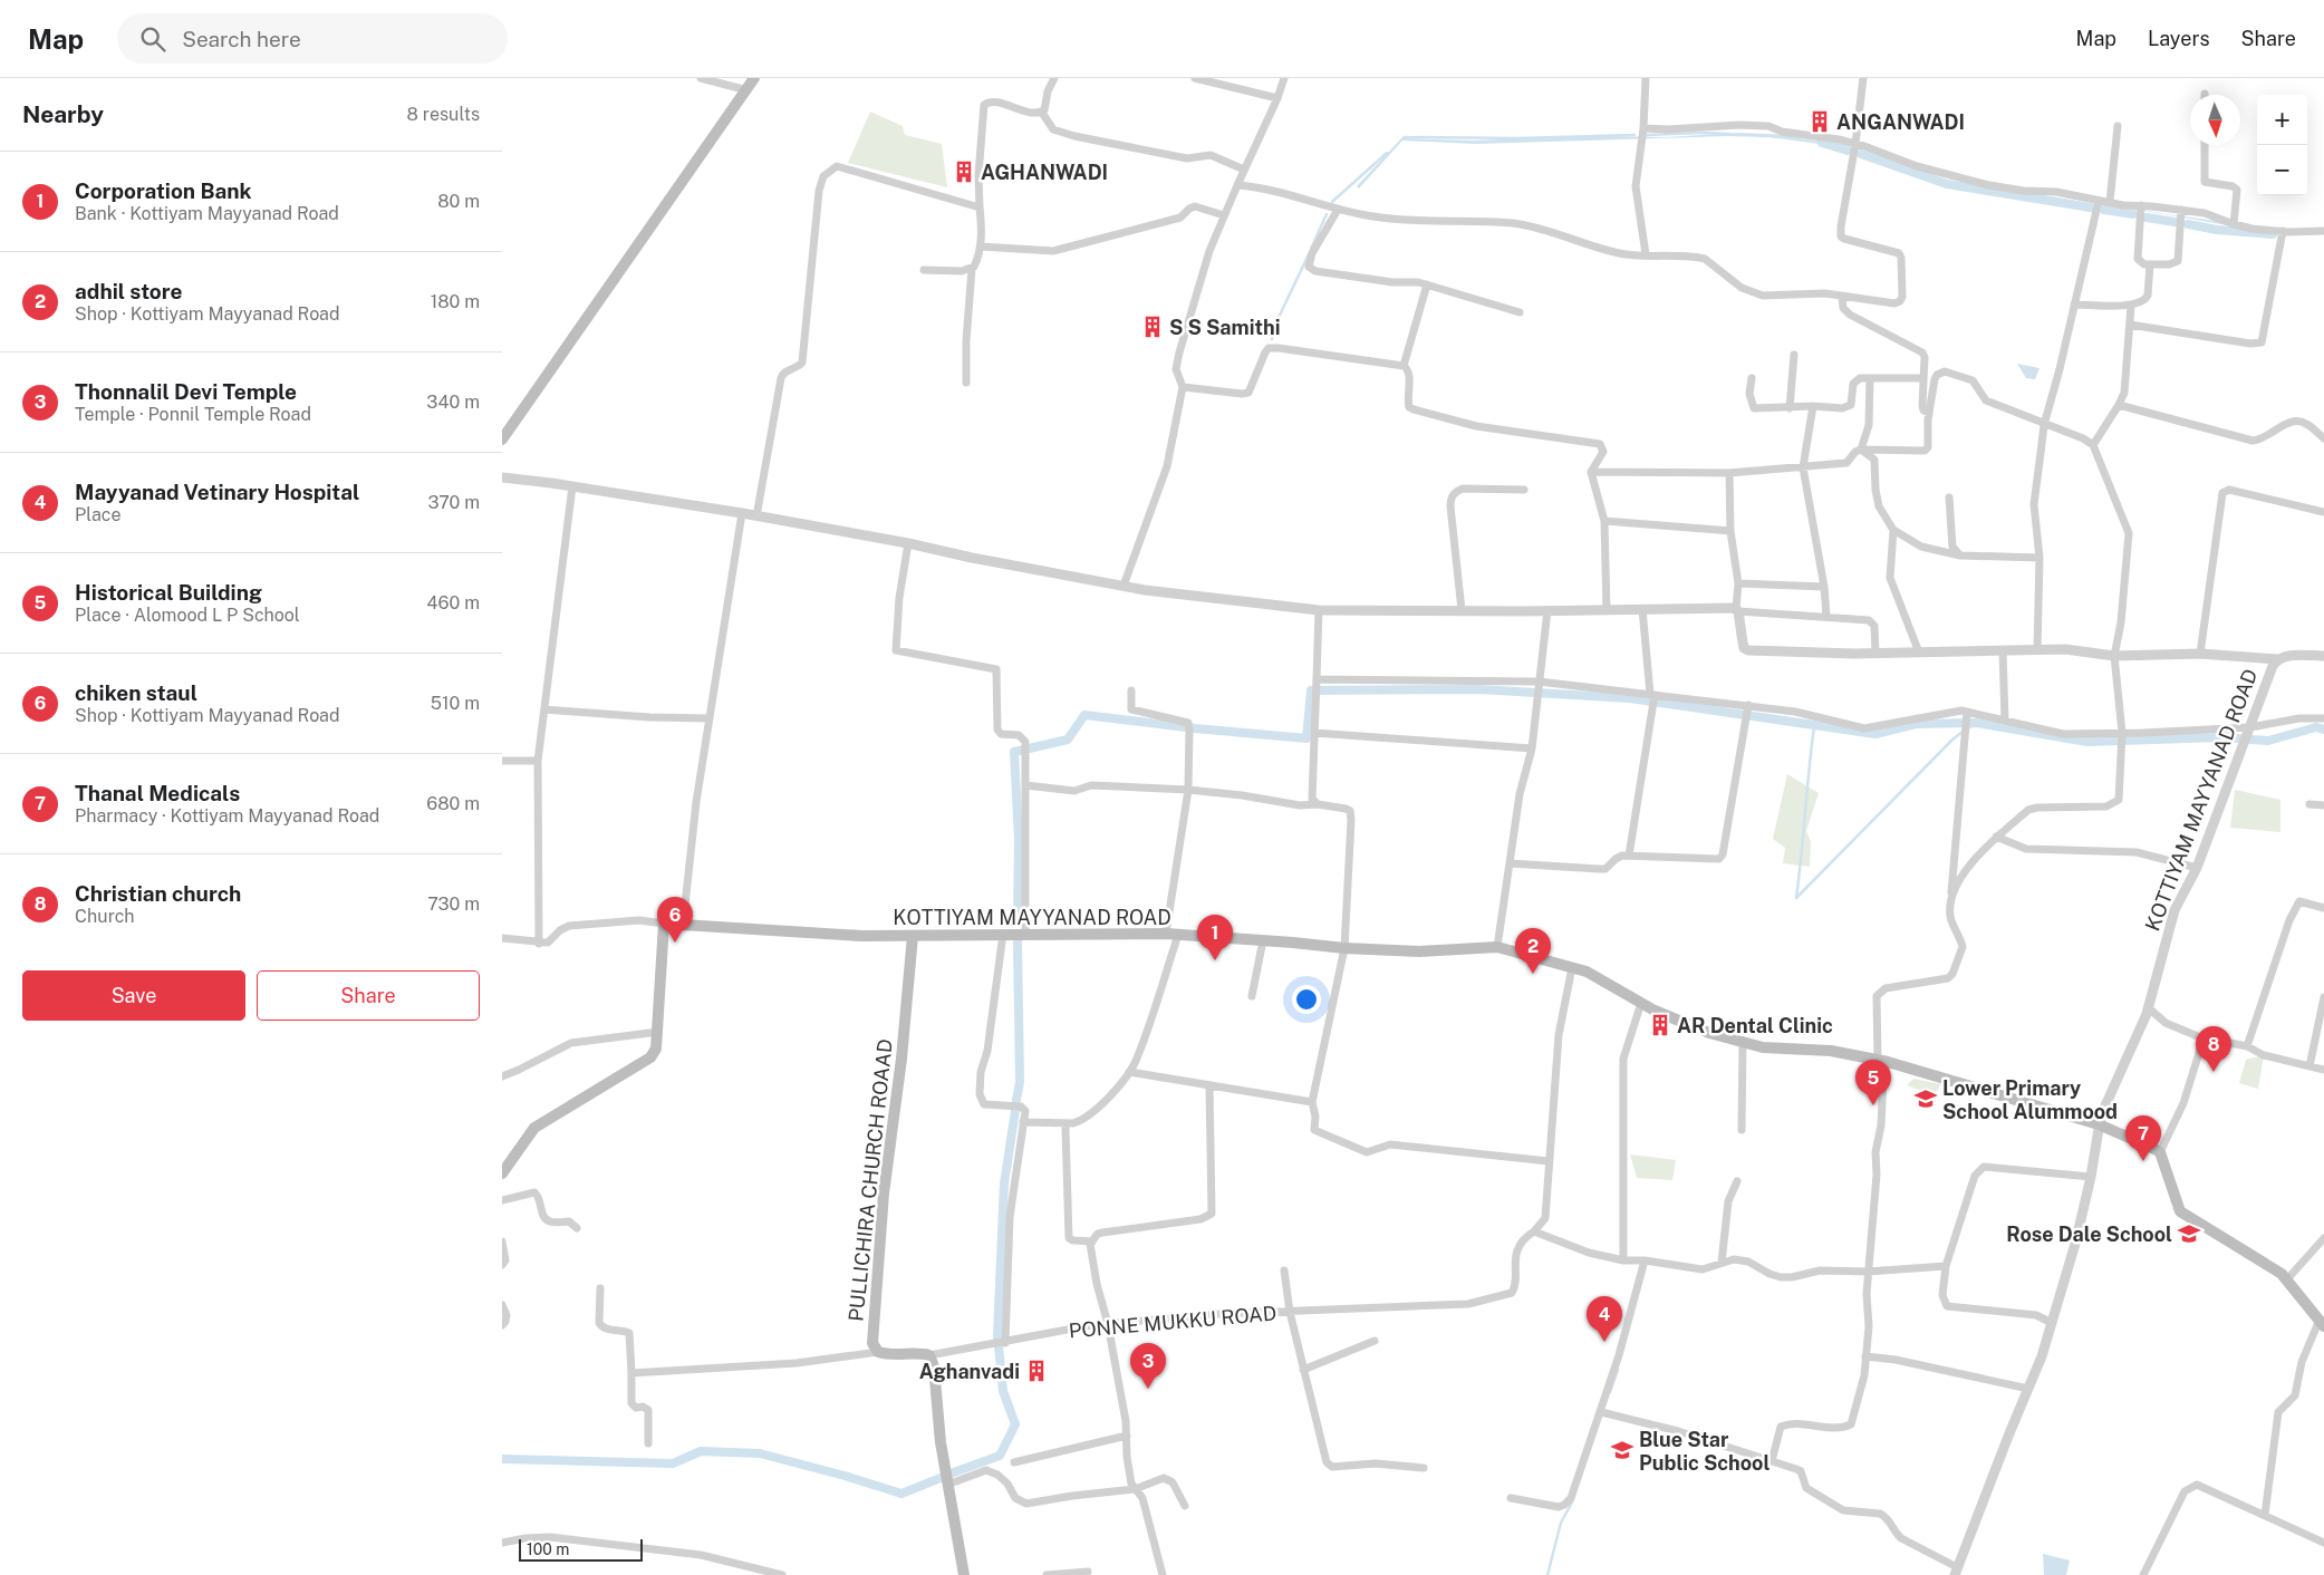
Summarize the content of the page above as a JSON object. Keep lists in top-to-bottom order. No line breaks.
{"streets":{"main road":["KOTTIYAM MAYYANAD ROAD","PULLICHIRA CHURCH ROAAD"],"street":["PONNE MUKKU ROAD"]},"crossings":[["KOTTIYAM MAYYANAD ROAD","PULLICHIRA CHURCH ROAAD"]],"places":{"building":["ANGANWADI","AGHANWADI","S S Samithi","AR Dental Clinic","Aghanvadi"],"school or university":["Lower Primary School Alummood","Rose Dale School","Blue Star Public School"]},"scale_bar":"100 m","north":"bottom","page":{"header":"Map","search":"Search here","nav":["Map","Layers","Share"],"heading":["Nearby","8 results"],"map_buttons":["+","−"],"list":[{"mark":"1","name":"Corporation Bank","note":"Bank · Kottiyam Mayyanad Road","value":"80 m"},{"mark":"2","name":"adhil store","note":"Shop · Kottiyam Mayyanad Road","value":"180 m"},{"mark":"3","name":"Thonnalil Devi Temple","note":"Temple · Ponnil Temple Road","value":"340 m"},{"mark":"4","name":"Mayyanad Vetinary Hospital","note":"Place","value":"370 m"},{"mark":"5","name":"Historical Building","note":"Place · Alomood L P School","value":"460 m"},{"mark":"6","name":"chiken staul","note":"Shop · Kottiyam Mayyanad Road","value":"510 m"},{"mark":"7","name":"Thanal Medicals","note":"Pharmacy · Kottiyam Mayyanad Road","value":"680 m"},{"mark":"8","name":"Christian church","note":"Church","value":"730 m"}],"pins":["6","1","2","8","5","7","4","3"],"buttons":["Save","Share"],"scale":"100 m"}}
